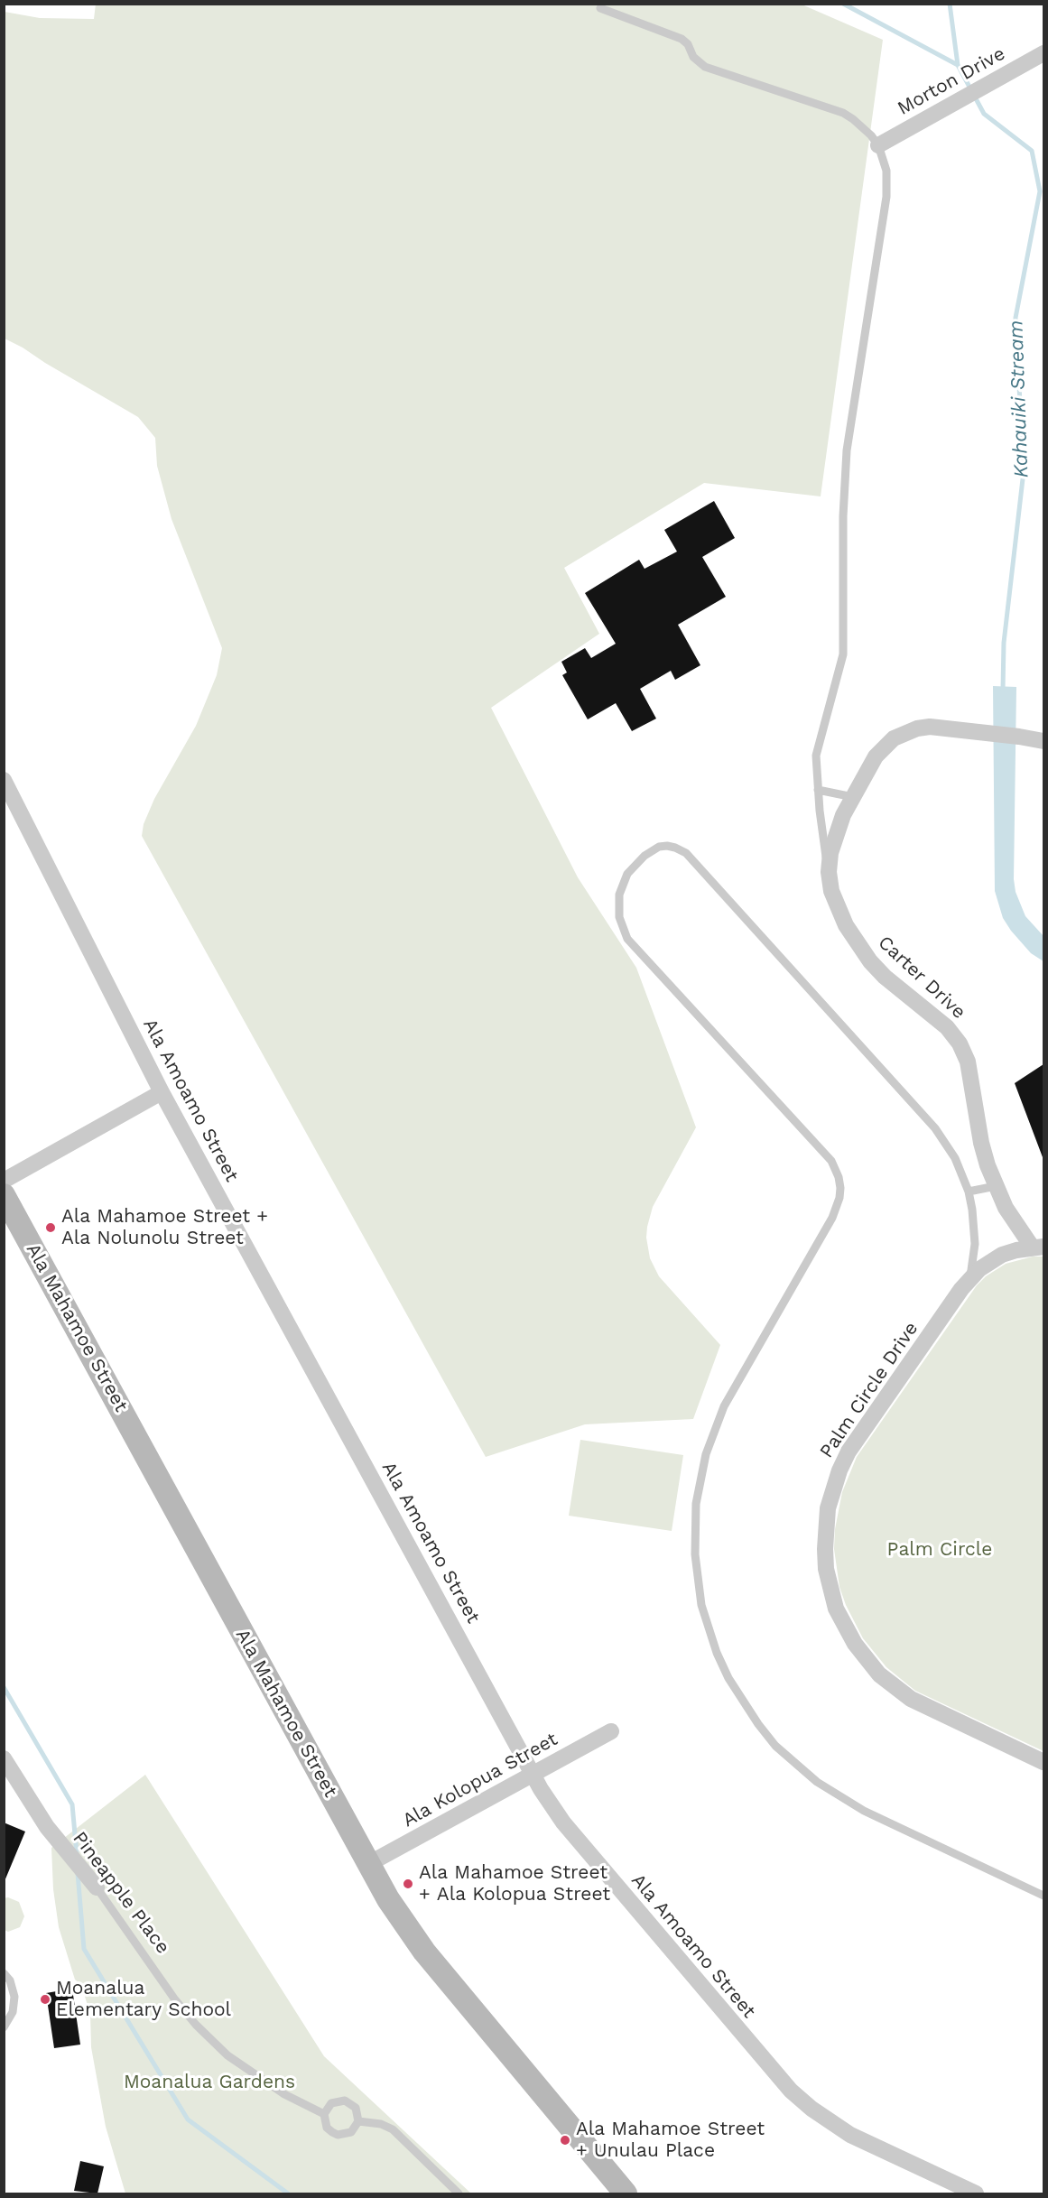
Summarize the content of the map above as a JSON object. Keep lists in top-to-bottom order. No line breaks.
{"streets":{"street":["Morton Drive","Carter Drive","Ala Amoamo Street","Ala Mahamoe Street","Palm Circle Drive","Ala Kolopua Street","Pineapple Place"]},"crossings":[["Carter Drive","Palm Circle Drive"],["Ala Amoamo Street","Ala Kolopua Street"],["Ala Mahamoe Street","Ala Kolopua Street"]],"water":["Kahauiki Stream"],"parks":["Palm Circle","Moanalua Gardens"],"places":["Ala Mahamoe Street + Ala Nolunolu Street","Ala Mahamoe Street + Ala Kolopua Street","Moanalua Elementary School","Ala Mahamoe Street + Unulau Place"]}
